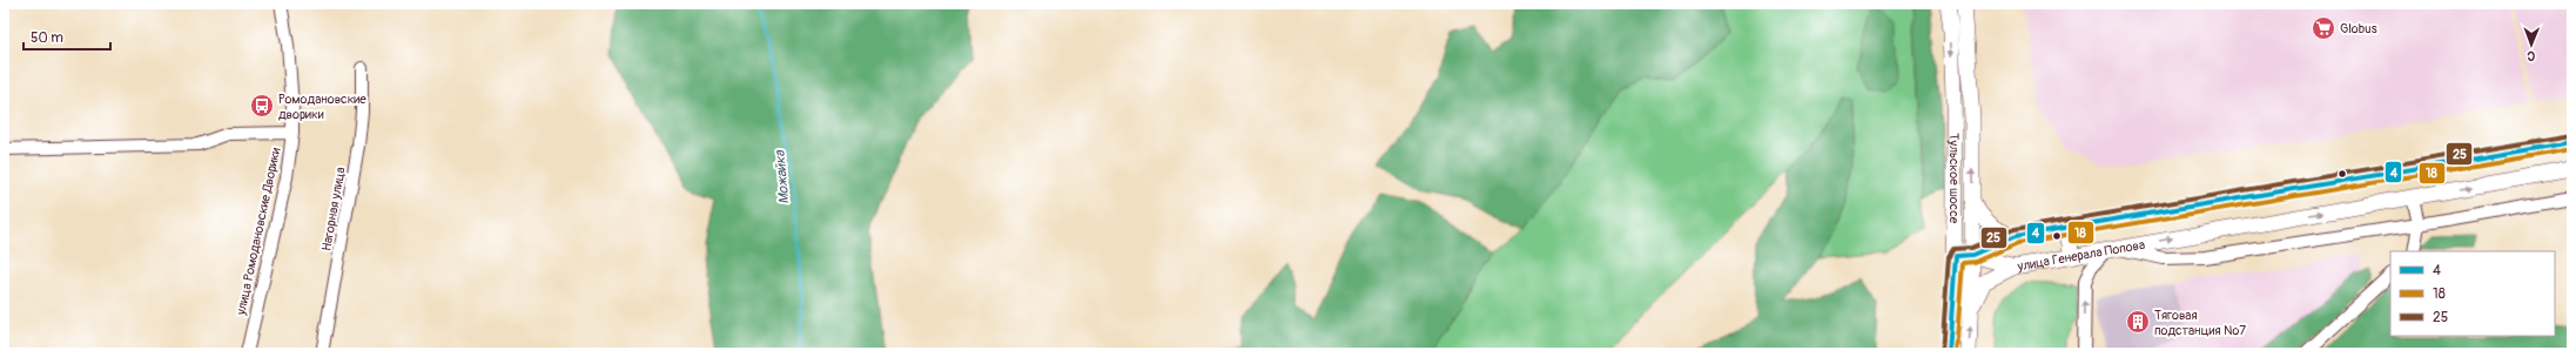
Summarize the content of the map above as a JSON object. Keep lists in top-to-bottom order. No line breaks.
{"streets":{"main road":["Тульское шоссе","улица Генерала Попова"],"street":["Нагорная улица","улица Ромодановские Дворики"]},"crossings":[["Тульское шоссе","улица Генерала Попова"]],"water":["Можайка"],"places":{"supermarket":["Globus"],"bus stop":["Ромодановские дворики"],"building":["Тяговая подстанция №7"]},"lines":["transit line 25","transit line 4","transit line 18"],"legend":["4","18","25"],"scale_bar":"50 m","north":"bottom"}
